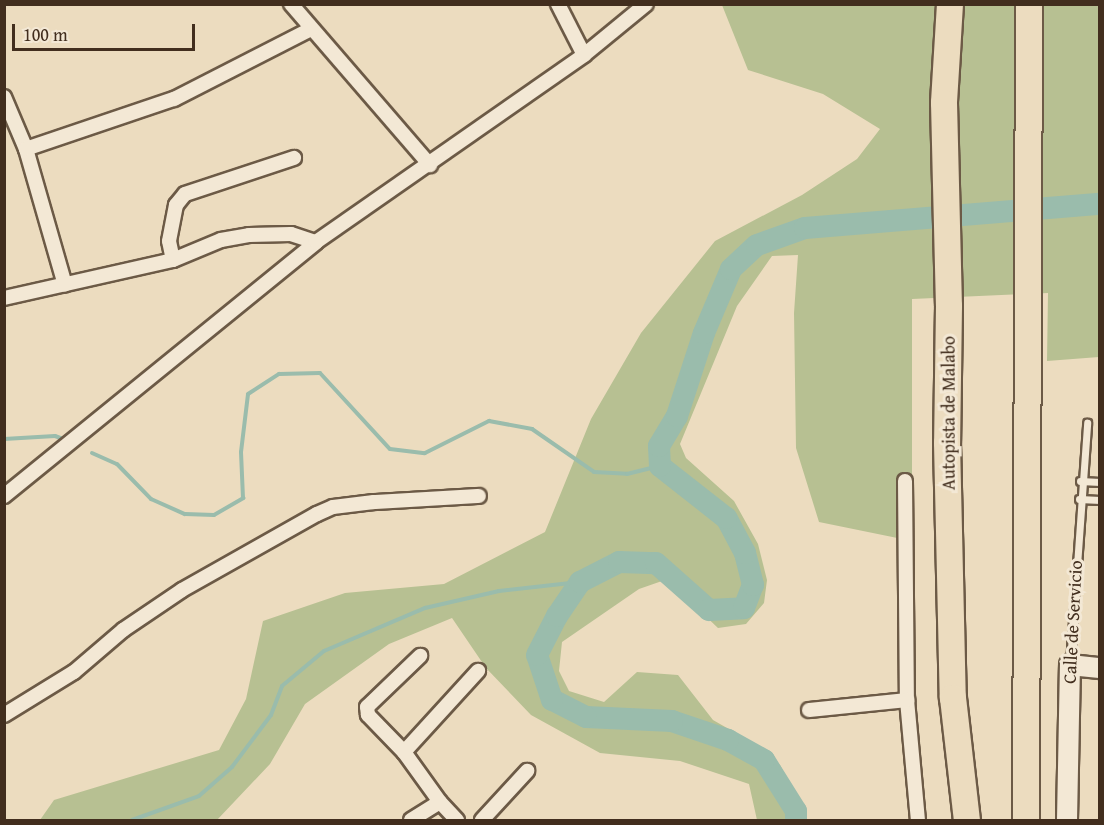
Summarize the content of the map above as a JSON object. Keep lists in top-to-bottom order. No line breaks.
{"streets":{"highway":["Autopista de Malabo"],"street":["Calle de Servicio"]},"scale_bar":"100 m"}
